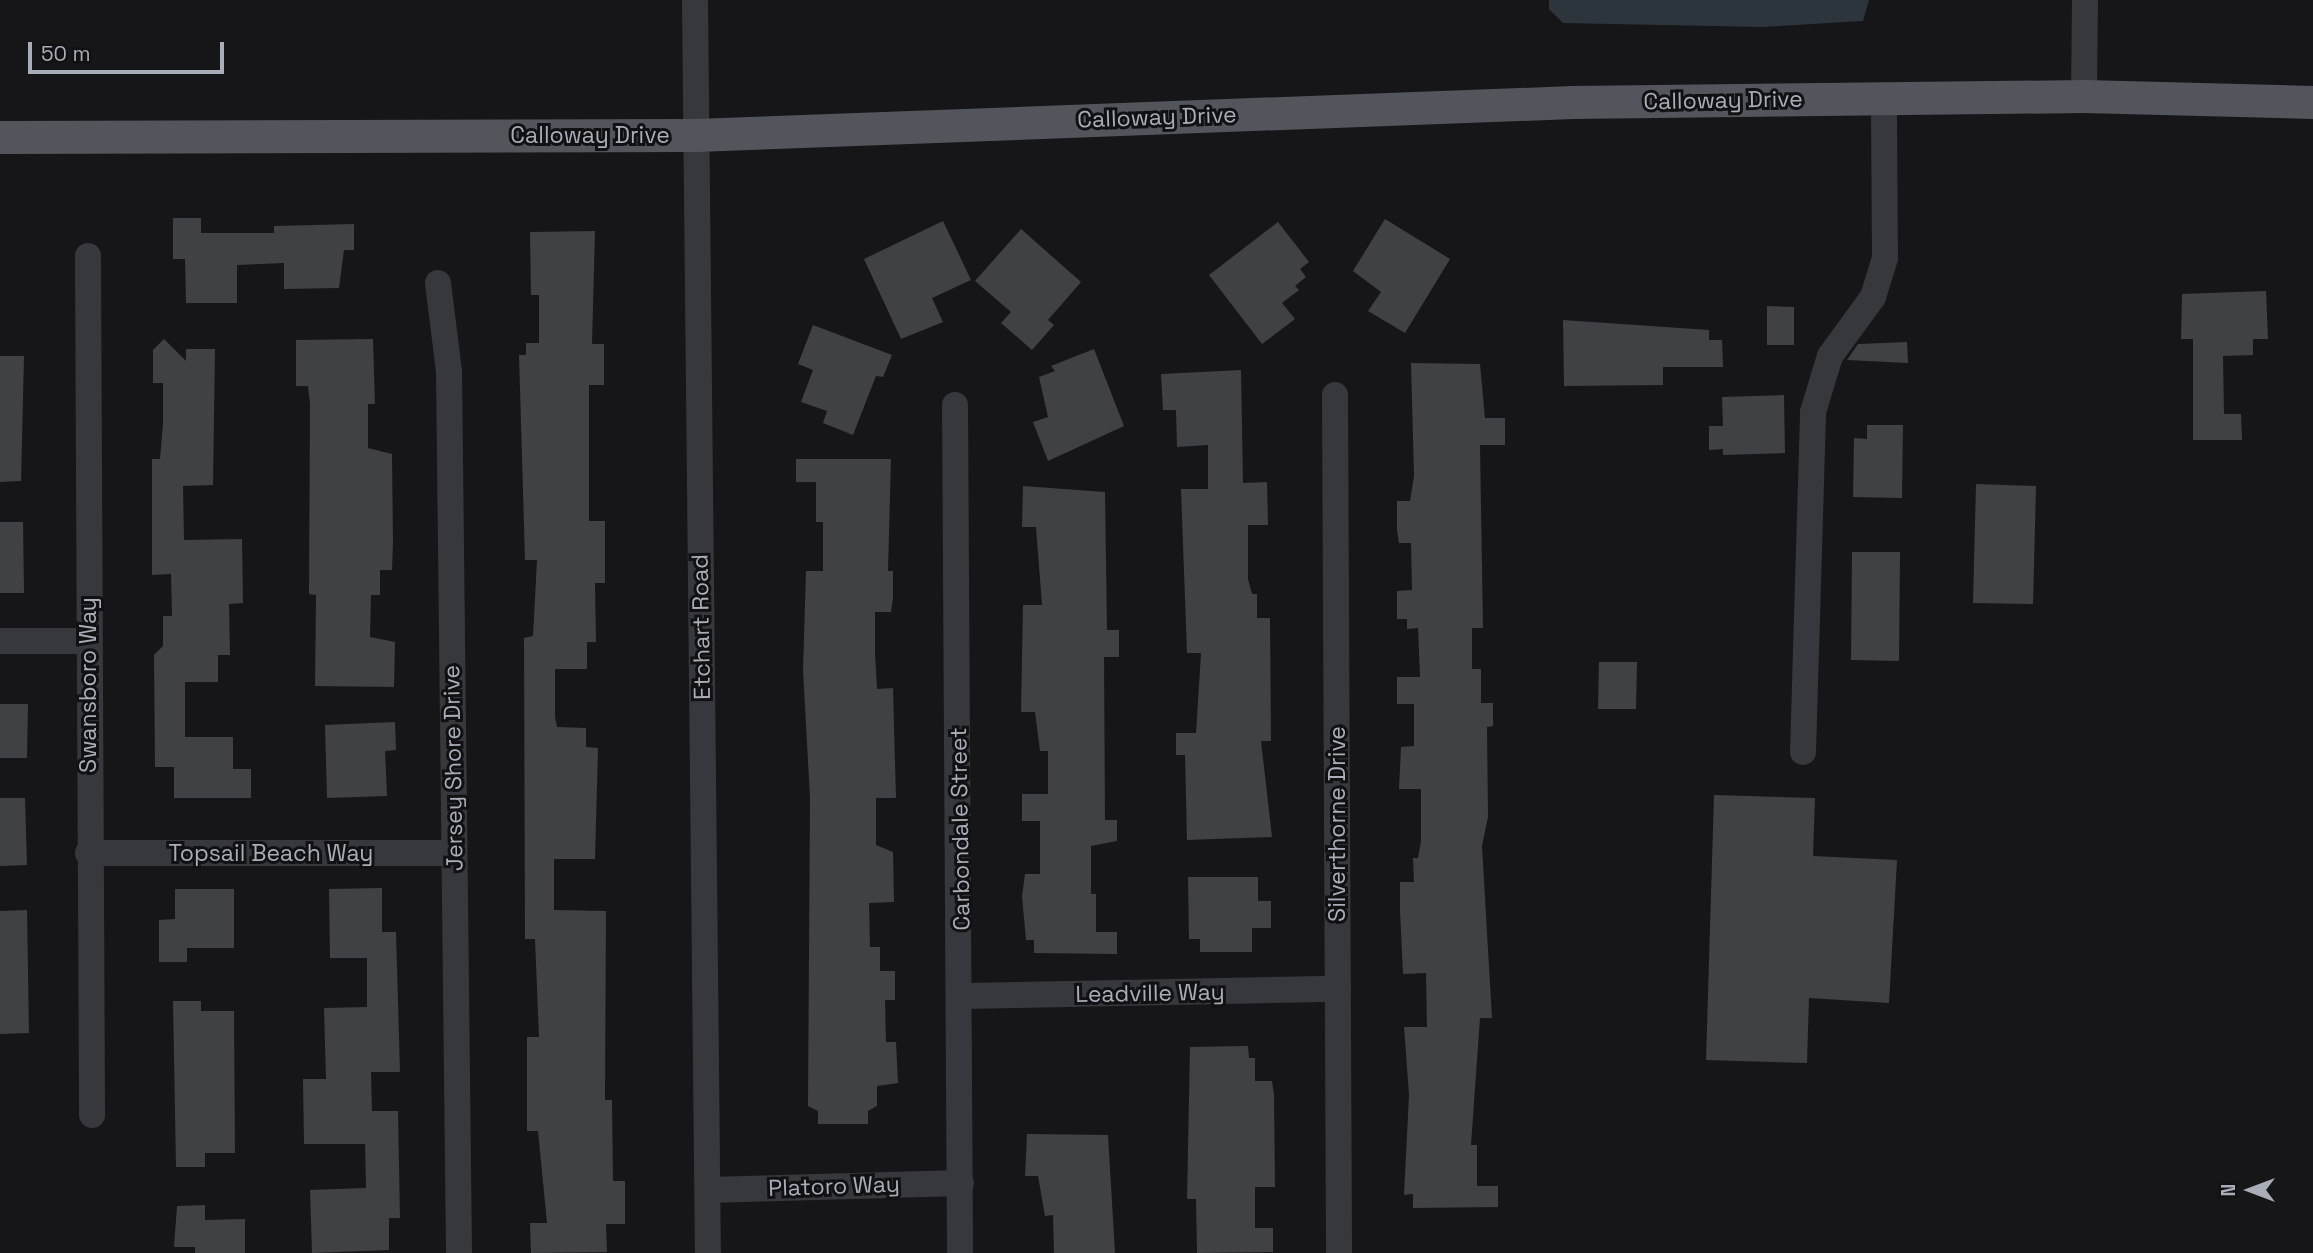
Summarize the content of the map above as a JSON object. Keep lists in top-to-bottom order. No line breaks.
{"streets":{"main road":["Calloway Drive"],"street":["Etchart Road","Swansboro Way","Jersey Shore Drive","Silverthorne Drive","Carbondale Street","Topsail Beach Way","Leadville Way","Platoro Way"]},"crossings":[["Calloway Drive","Etchart Road"],["Etchart Road","Platoro Way"],["Swansboro Way","Topsail Beach Way"],["Jersey Shore Drive","Topsail Beach Way"],["Silverthorne Drive","Leadville Way"],["Carbondale Street","Leadville Way"],["Carbondale Street","Platoro Way"]],"scale_bar":"50 m","north":"left"}
